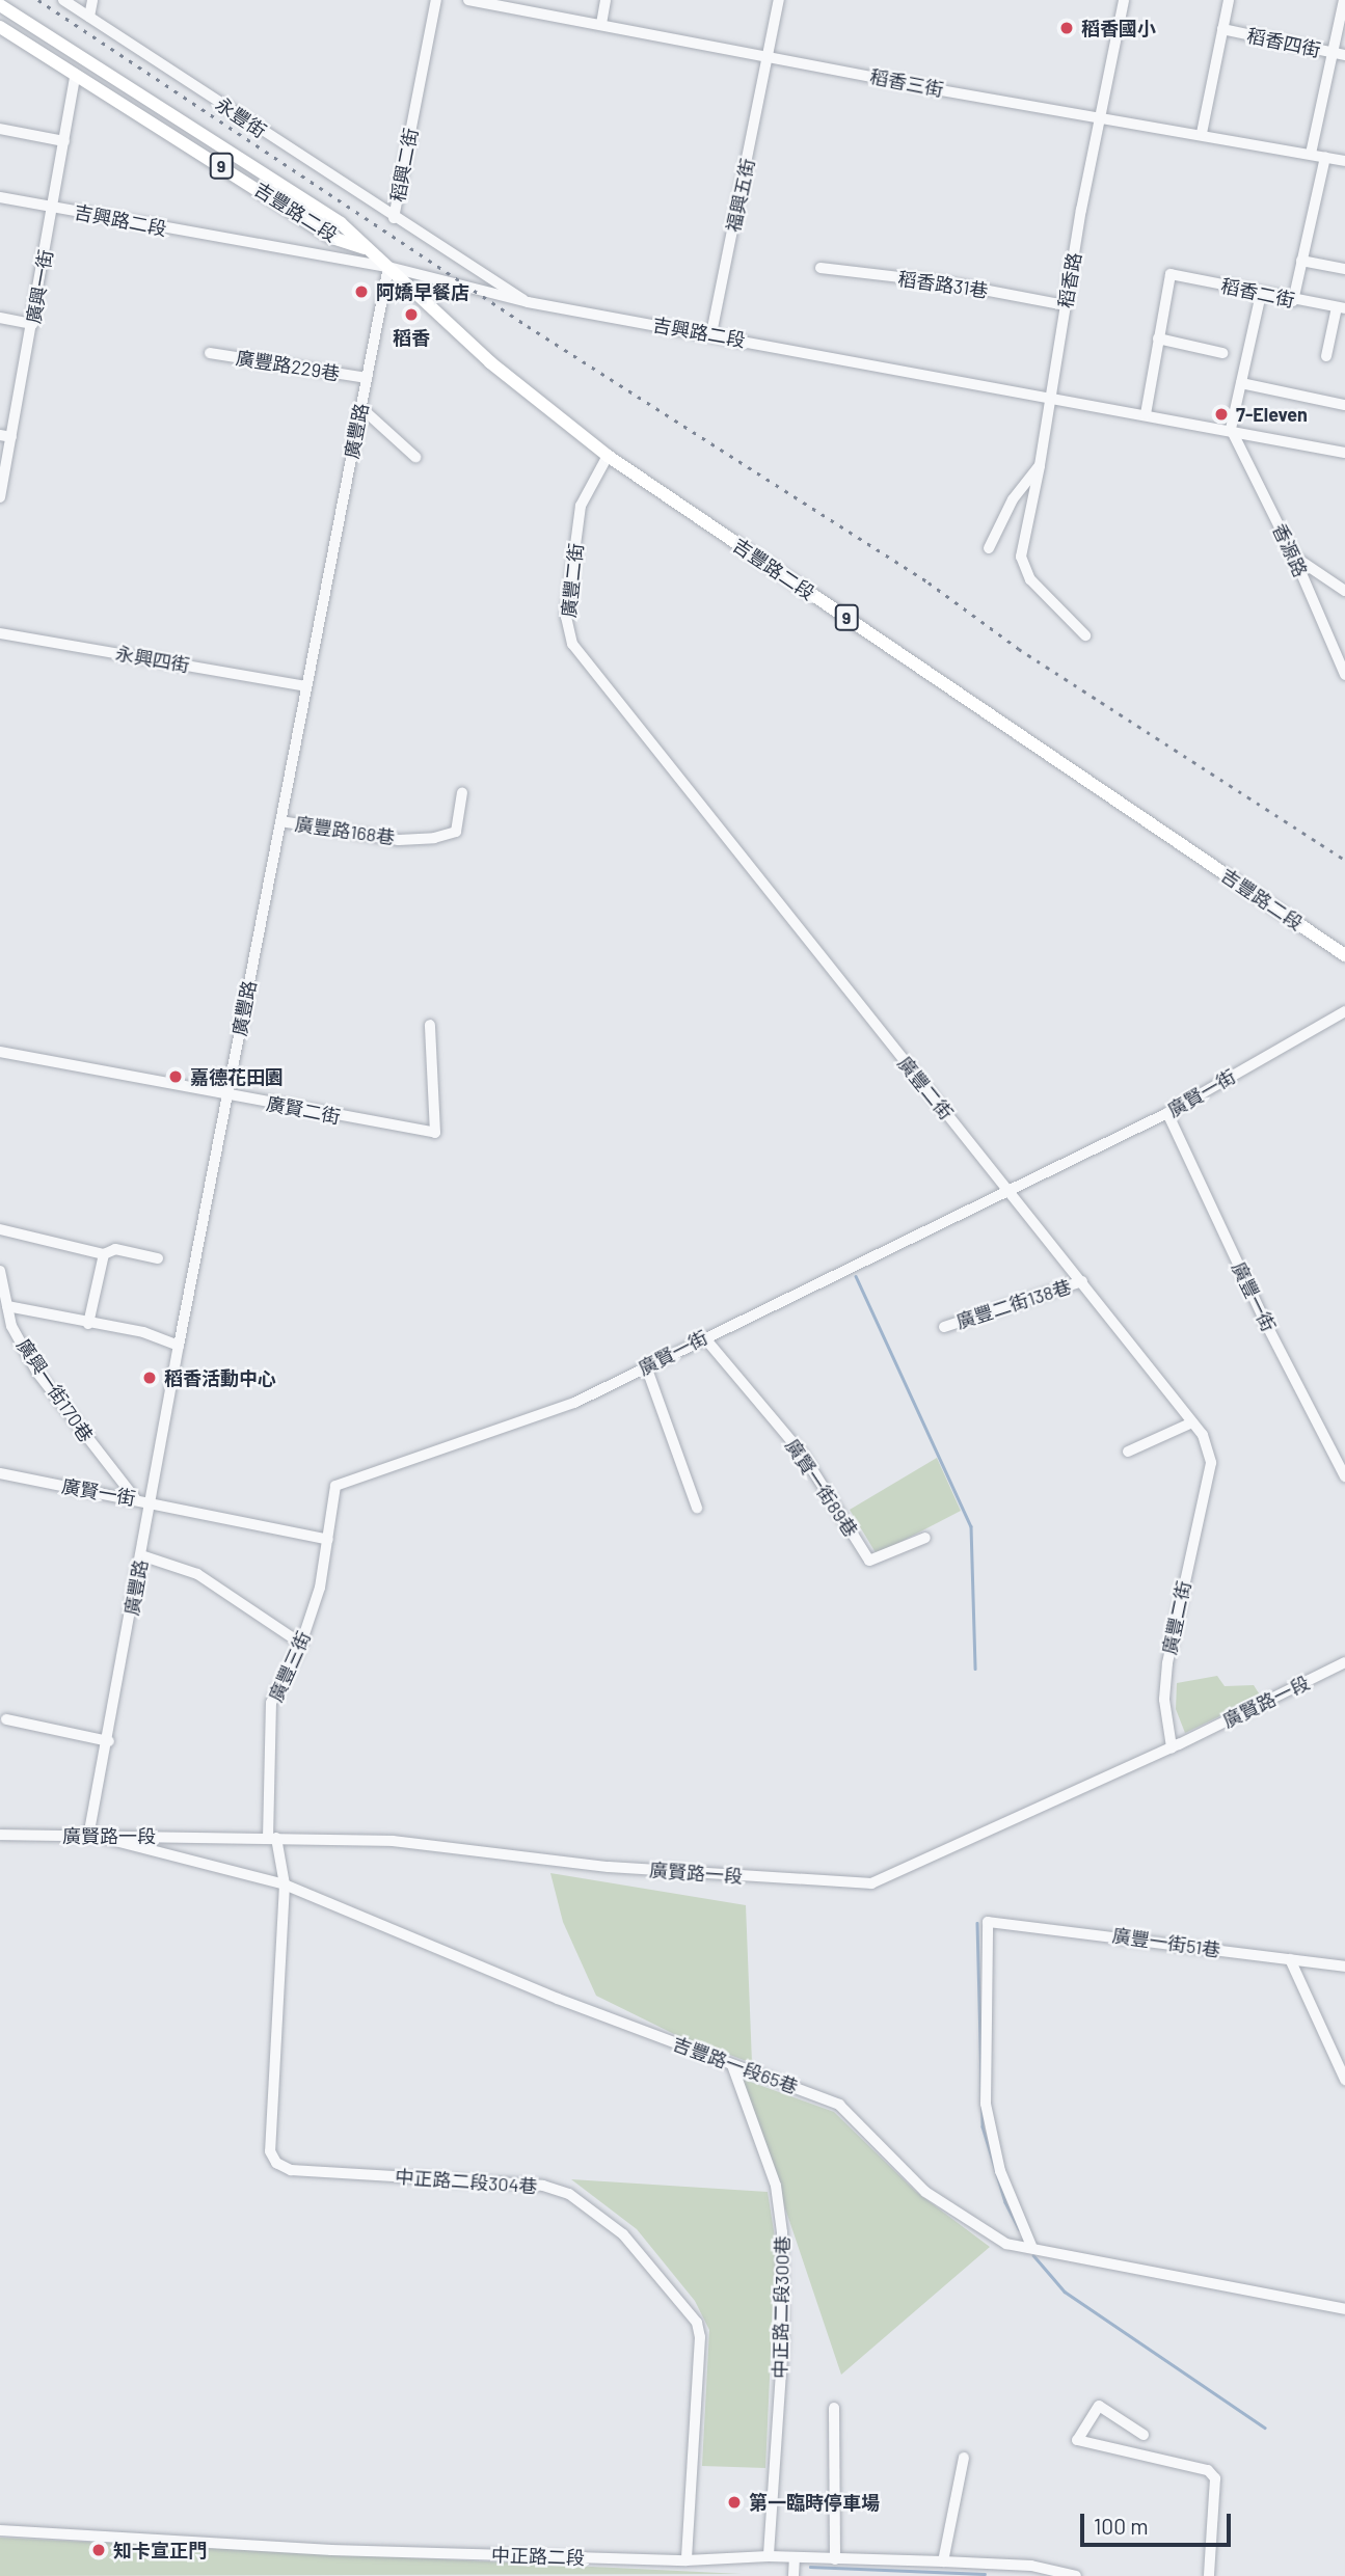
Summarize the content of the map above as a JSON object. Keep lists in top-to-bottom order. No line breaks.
{"streets":{"main road":["9","吉豐路二段"],"street":["稻香四街","稻香三街","永豐街","稻興二街","福興五街","吉興路二段","稻香路","稻香路31巷","廣興一街","稻香二街","廣豐路229巷","廣豐路","香源路","廣豐二街","永興四街","廣豐路168巷","廣賢一街","廣賢二街","廣豐一街","廣豐二街138巷","廣興一街170巷","廣賢一街89巷","廣豐三街","廣賢路一段","廣豐一街51巷","吉豐路一段65巷","中正路二段304巷","中正路二段300巷","中正路二段"]},"crossings":[["稻香三街","福興五街"],["稻香三街","稻香路"],["永豐街","稻興二街"],["稻興二街","吉興路二段"],["9","吉豐路二段"],["9","廣興一街"],["福興五街","吉興路二段"],["吉豐路二段","吉興路二段"],["吉豐路二段","廣興一街"],["吉豐路二段","廣豐路"],["吉豐路二段","廣豐二街"],["吉興路二段","稻香路"],["吉興路二段","廣興一街"],["吉興路二段","廣豐路"],["吉興路二段","香源路"],["稻香路","稻香路31巷"],["廣豐路229巷","廣豐路"],["廣豐路","永興四街"],["廣豐路","廣豐路168巷"],["廣豐路","廣賢一街"],["廣豐路","廣賢二街"],["廣豐路","廣賢路一段"],["廣豐二街","廣賢一街"],["廣豐二街","廣豐二街138巷"],["廣豐二街","廣賢路一段"],["廣賢一街","廣豐一街"],["廣賢一街","廣興一街170巷"],["廣賢一街","廣賢一街89巷"],["廣賢一街","廣豐三街"],["廣豐三街","廣賢路一段"],["廣豐三街","吉豐路一段65巷"],["廣豐三街","中正路二段304巷"],["廣賢路一段","吉豐路一段65巷"],["廣豐一街51巷","吉豐路一段65巷"],["吉豐路一段65巷","中正路二段300巷"],["中正路二段304巷","中正路二段"],["中正路二段300巷","中正路二段"]],"places":["稻香國小","阿嬌早餐店","稻香","7-Eleven","嘉德花田園","稻香活動中心","第一臨時停車場","知卡宣正門"],"scale_bar":"100 m"}
